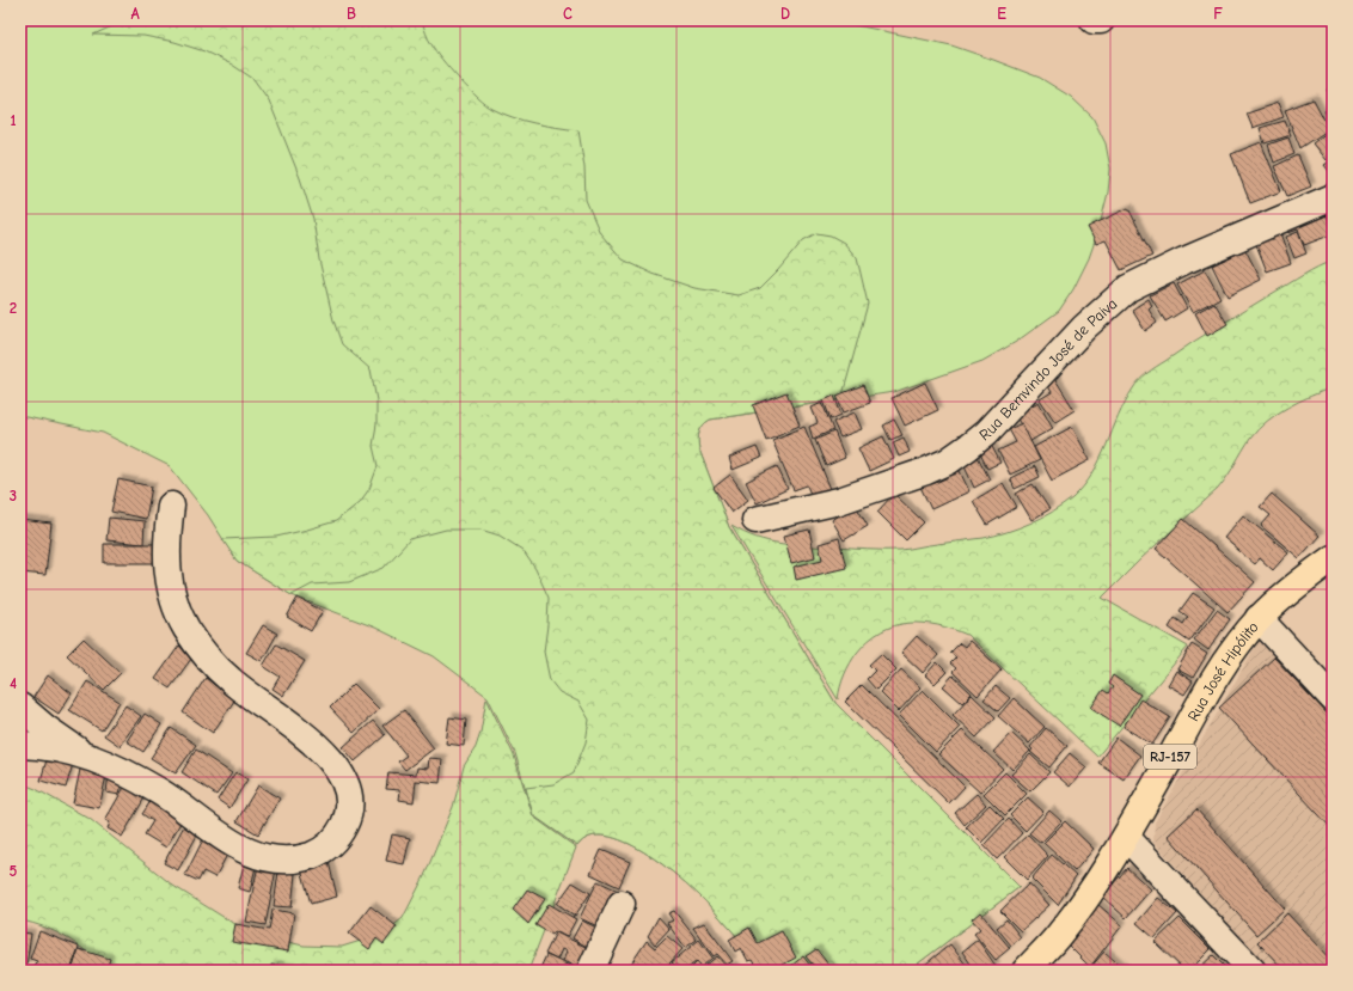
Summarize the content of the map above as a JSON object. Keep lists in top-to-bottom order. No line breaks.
{"streets":{"main road":["Rua José Hipólito","RJ-157"],"street":["Rua Bemvindo José de Paiva"]},"grid":{"columns":["A","B","C","D","E","F"],"rows":["1","2","3","4","5"]}}
